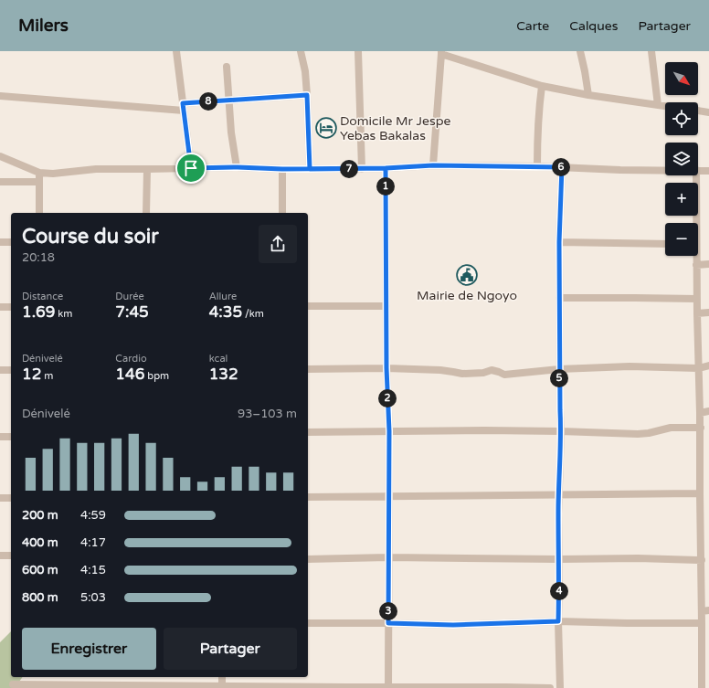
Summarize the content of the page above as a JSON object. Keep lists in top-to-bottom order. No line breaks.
{"places":{"hotel":["Domicile Mr Jespe Yebas Bakalas"],"public building":["Mairie de Ngoyo"]},"north":"bottom right","page":{"header":"Milers","nav":["Carte","Calques","Partager"],"map_buttons":["+","−"],"pins":["8","6","7","1","5","2","4","3"],"heading":["Course du soir","20:18"],"stats":[["Distance","1.69 km"],["Durée","7:45"],["Allure","4:35 /km"],["Dénivelé","12 m"],["Cardio","146 bpm"],["kcal","132"]],"chart":["Dénivelé","93–103 m"],"list":[{"name":"200 m","note":"4:59"},{"name":"400 m","note":"4:17"},{"name":"600 m","note":"4:15"},{"name":"800 m","note":"5:03"}],"buttons":["Enregistrer","Partager"]}}
